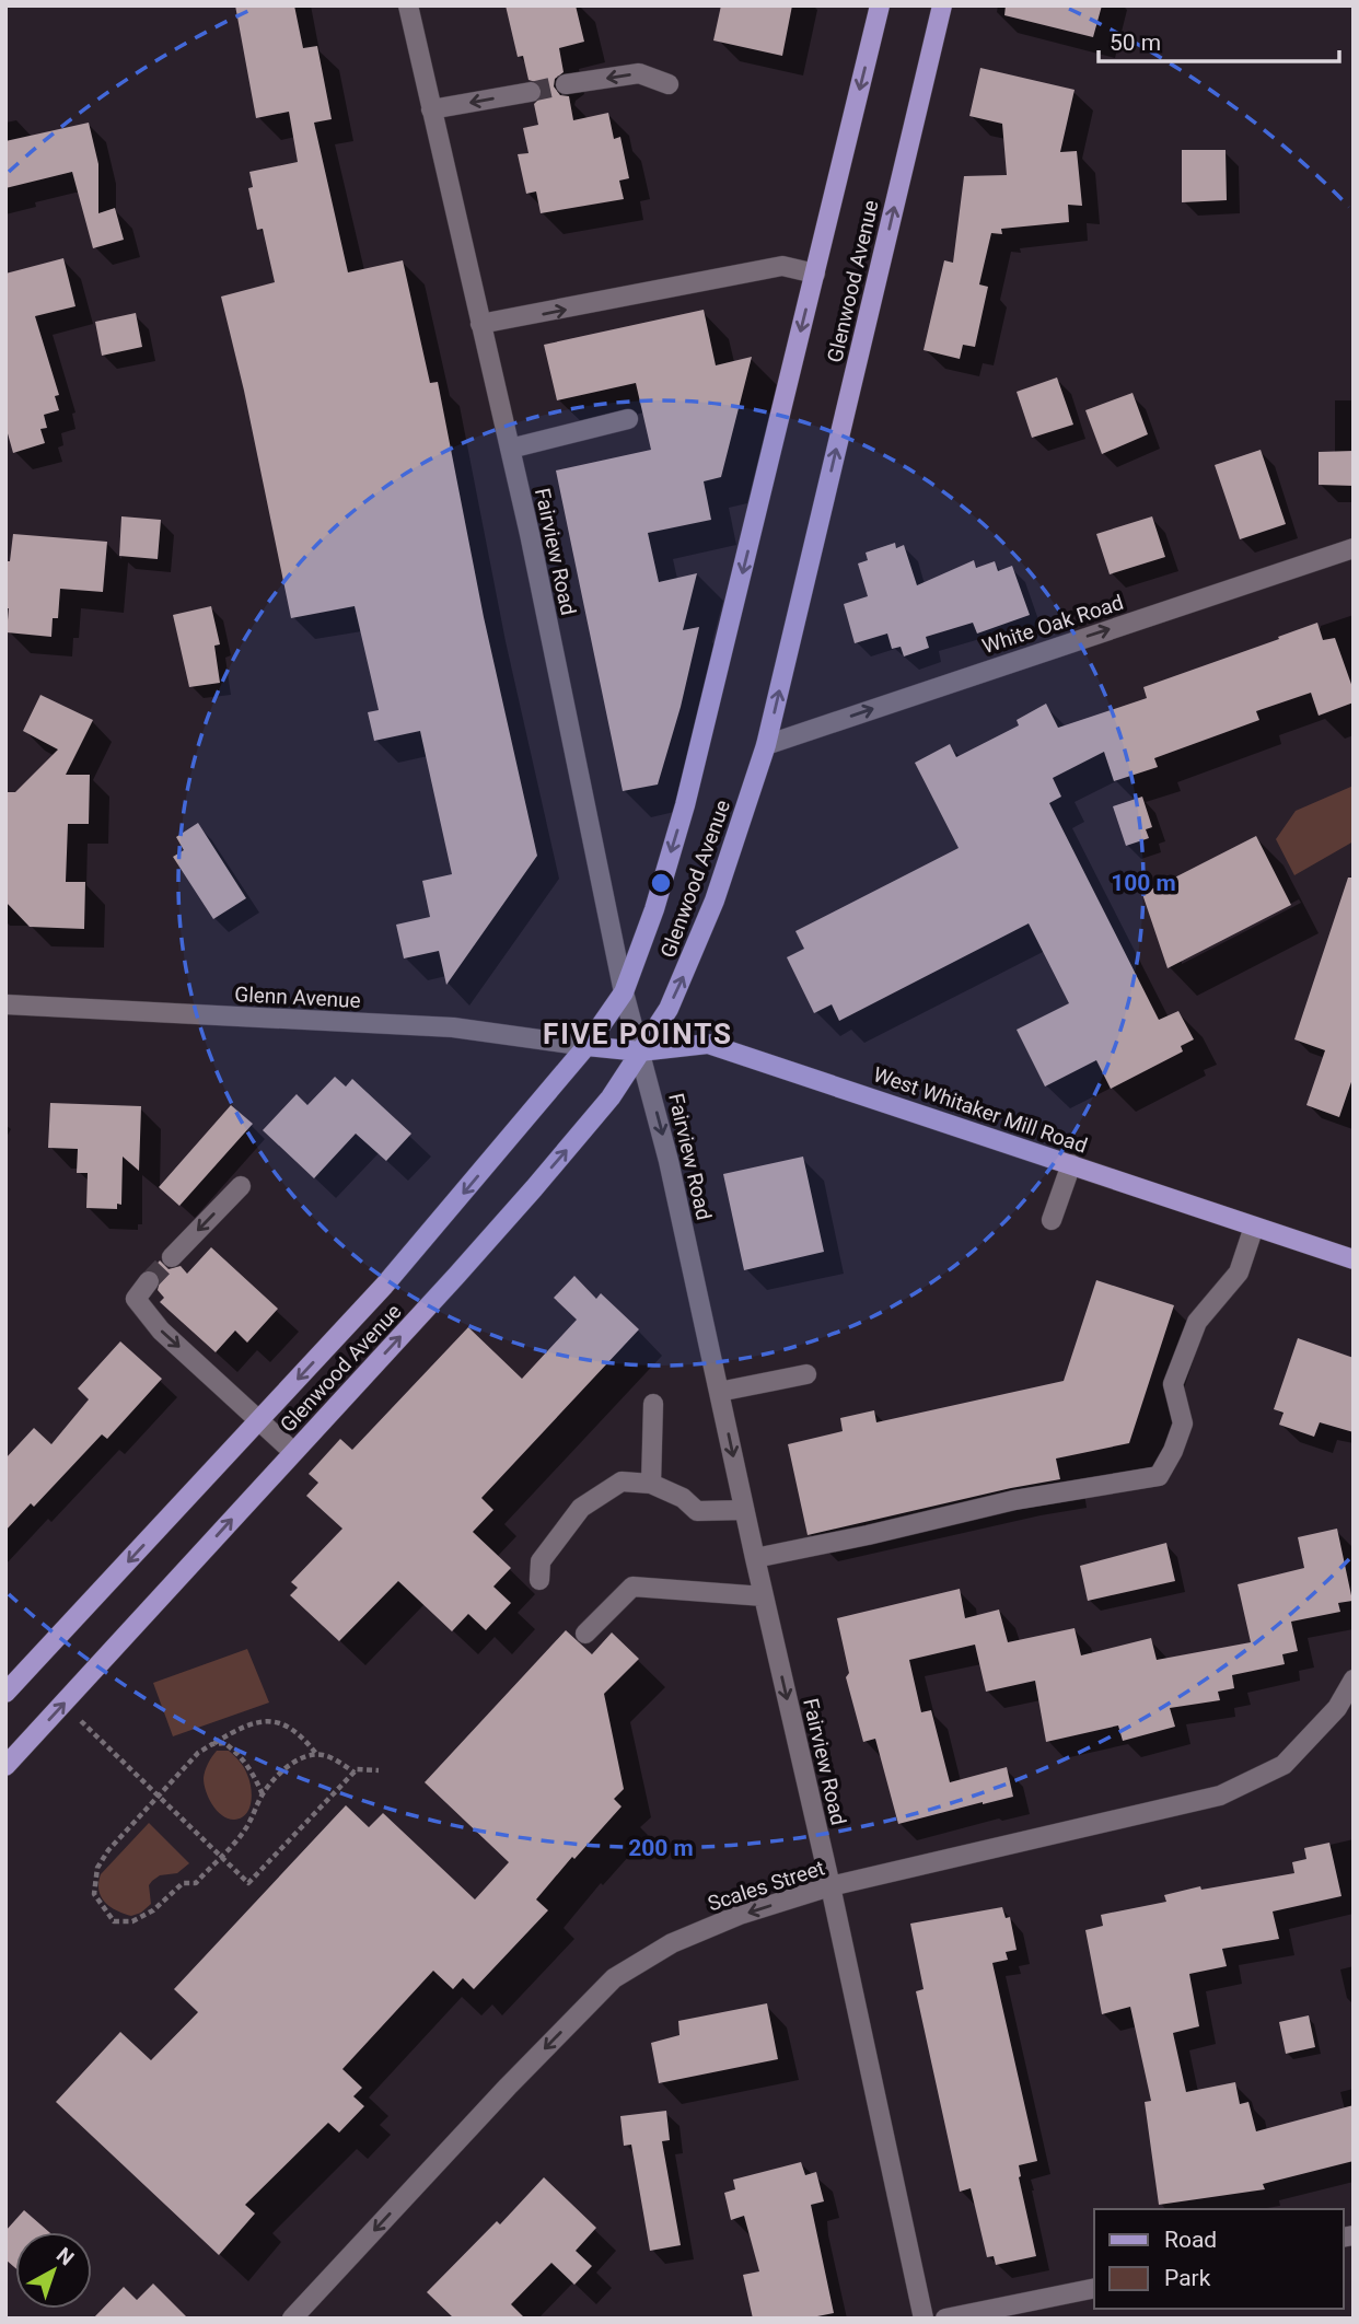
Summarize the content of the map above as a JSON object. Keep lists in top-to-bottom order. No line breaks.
{"streets":{"main road":["Glenwood Avenue","West Whitaker Mill Road"],"street":["Fairview Road","White Oak Road","Glenn Avenue","Scales Street"]},"crossings":[["Glenwood Avenue","Fairview Road"],["Glenwood Avenue","White Oak Road"],["Glenwood Avenue","Glenn Avenue"],["Glenwood Avenue","West Whitaker Mill Road"],["Fairview Road","West Whitaker Mill Road"],["Fairview Road","Scales Street"],["Glenn Avenue","West Whitaker Mill Road"]],"one_way":["White Oak Road","Scales Street"],"districts":["FIVE POINTS"],"legend":["Road","Park"],"scale_bar":"50 m","north":"top right","rings":["100 m","200 m"]}
